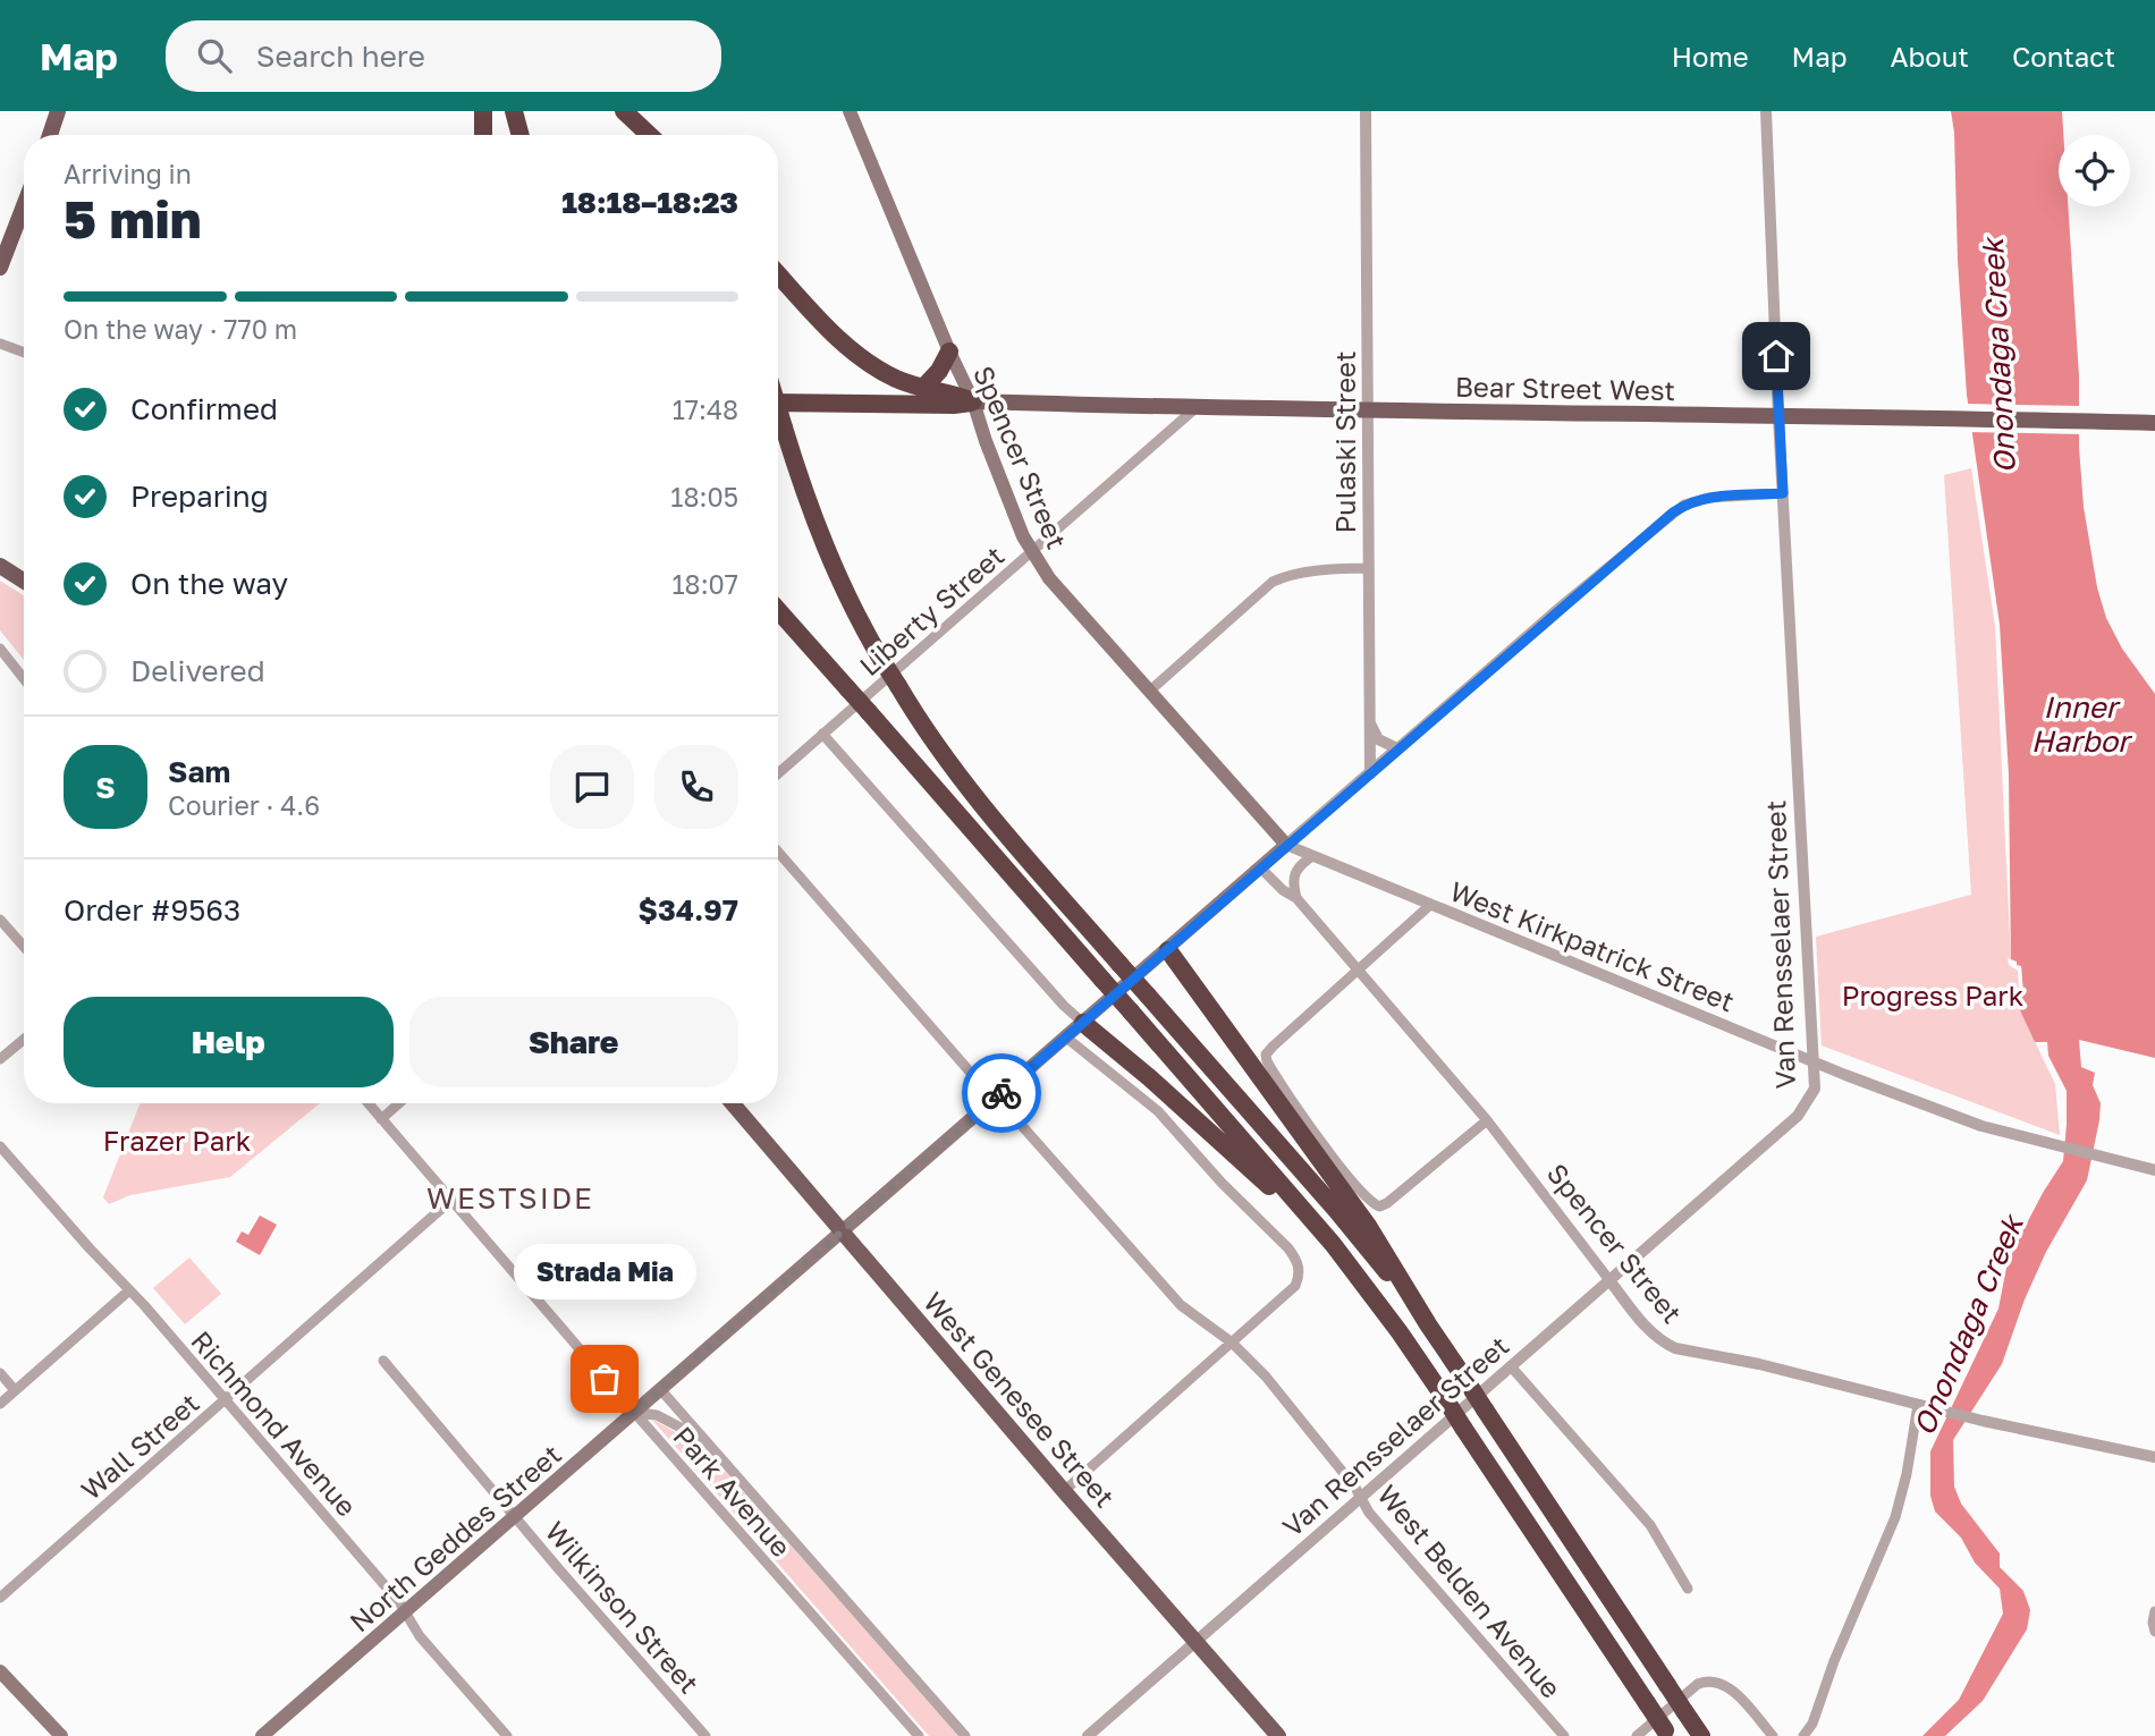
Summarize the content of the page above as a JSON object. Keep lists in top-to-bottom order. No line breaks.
{"streets":{"main road":["Bear Street West","Spencer Street","West Genesee Street","North Geddes Street"],"street":["Pulaski Street","Liberty Street","Van Rensselaer Street","West Kirkpatrick Street","Richmond Avenue","Wall Street","Park Avenue","West Belden Avenue","Wilkinson Street"]},"crossings":[["Bear Street West","Pulaski Street"],["Bear Street West","Spencer Street"],["Bear Street West","Liberty Street"],["Bear Street West","Van Rensselaer Street"],["Pulaski Street","North Geddes Street"],["Spencer Street","Liberty Street"],["Spencer Street","Van Rensselaer Street"],["Spencer Street","West Kirkpatrick Street"],["Spencer Street","North Geddes Street"],["Van Rensselaer Street","West Kirkpatrick Street"],["Van Rensselaer Street","West Genesee Street"],["Van Rensselaer Street","North Geddes Street"],["Van Rensselaer Street","West Belden Avenue"],["West Kirkpatrick Street","North Geddes Street"],["West Genesee Street","North Geddes Street"],["Richmond Avenue","Wall Street"],["Richmond Avenue","North Geddes Street"],["Wall Street","Park Avenue"],["Park Avenue","North Geddes Street"],["North Geddes Street","West Belden Avenue"],["North Geddes Street","Wilkinson Street"]],"districts":["WESTSIDE"],"water":["Onondaga Creek","Inner Harbor"],"parks":["Progress Park","Frazer Park"],"places":["Strada Mia"],"page":{"header":"Map","search":"Search here","nav":["Home","Map","About","Contact"],"heading":["5 min","Arriving in","18:18–18:23"],"panel":["Sam","Courier · 4.6","Order #9563","$34.97"],"bar":"On the way · 770 m","list":[["Confirmed","17:48"],["Preparing","18:05"],["On the way","18:07"],"Delivered"],"round":"S","buttons":["Help","Share"],"bubble":"Strada Mia"}}
